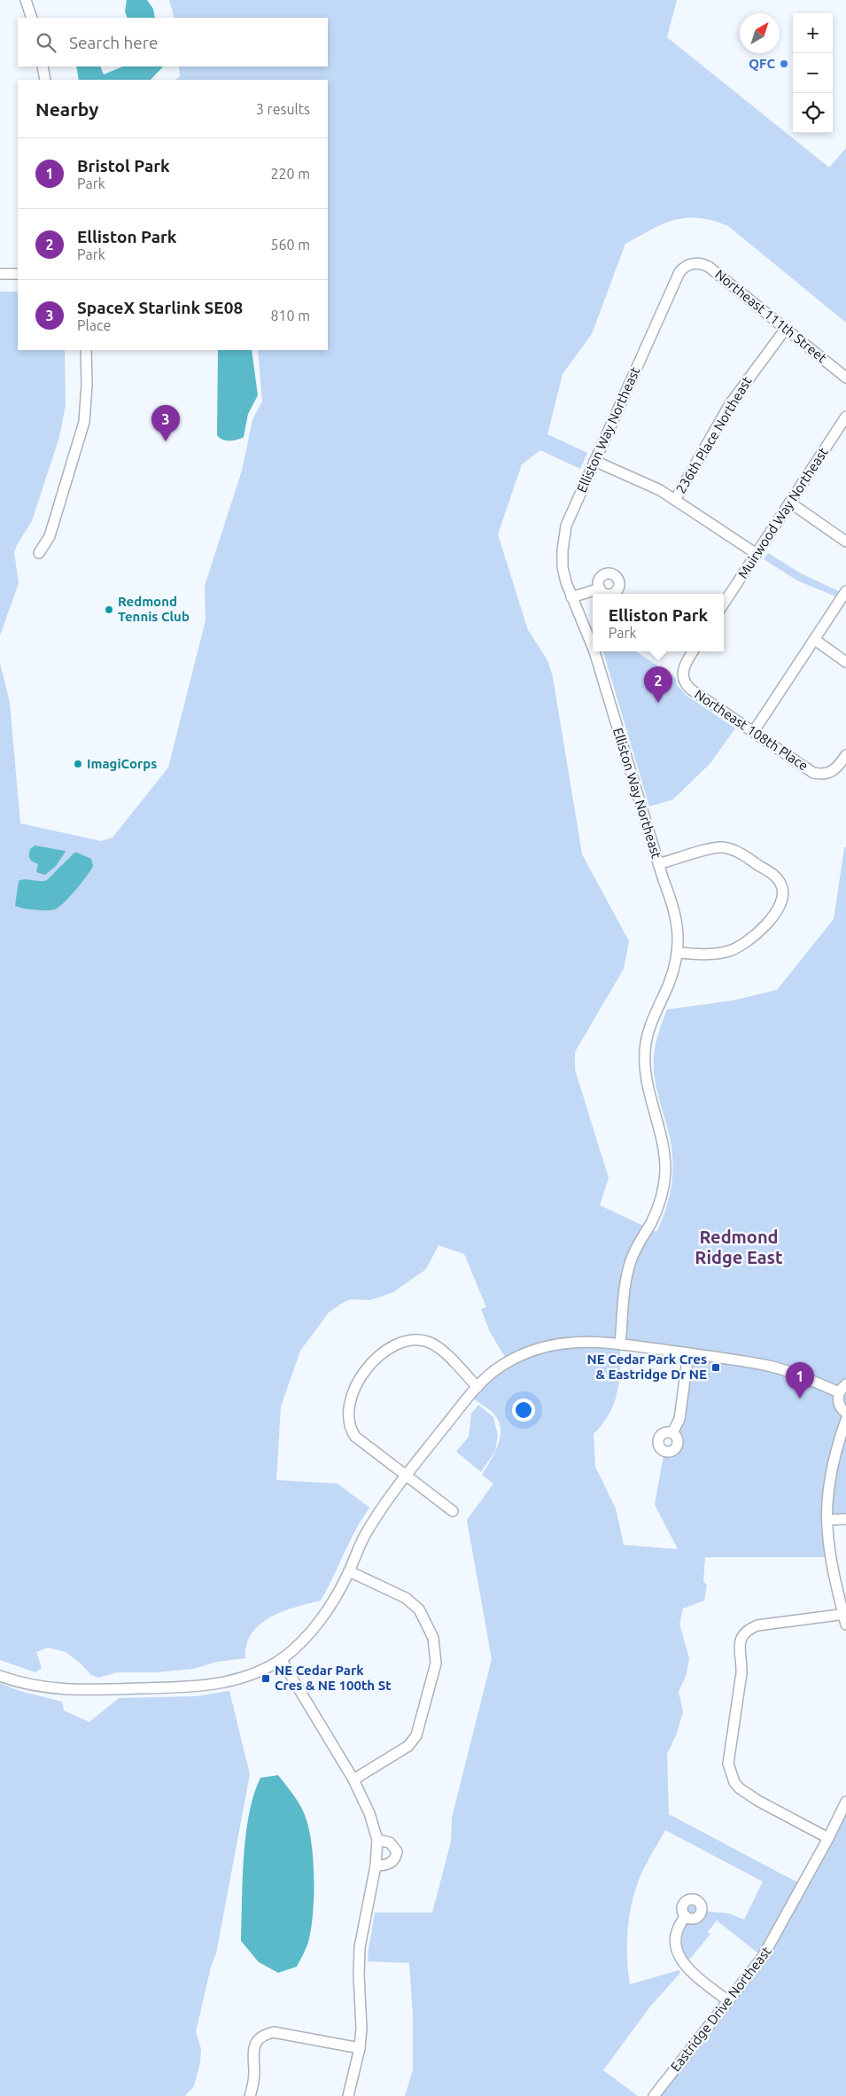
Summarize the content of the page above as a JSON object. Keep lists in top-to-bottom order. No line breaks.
{"streets":{"street":["Northeast 111th Street","Elliston Way Northeast","236th Place Northeast","Muirwood Way Northeast","Northeast 108th Place","Eastridge Drive Northeast"]},"crossings":[["Northeast 111th Street","Elliston Way Northeast"],["Northeast 111th Street","236th Place Northeast"]],"districts":["Redmond Ridge East"],"places":{"other":["QFC","Redmond Tennis Club","ImagiCorps"],"transit":["NE Cedar Park Cres & Eastridge Dr NE","NE Cedar Park Cres & NE 100th St"]},"north":"top right","page":{"map_buttons":["+","−"],"search":"Search here","heading":["Nearby","3 results"],"list":[{"mark":"1","name":"Bristol Park","note":"Park","value":"220 m"},{"mark":"2","name":"Elliston Park","note":"Park","value":"560 m"},{"mark":"3","name":"SpaceX Starlink SE08","note":"Place","value":"810 m"}],"pins":["3","2","1"],"popup":["Elliston Park","Park"]}}
